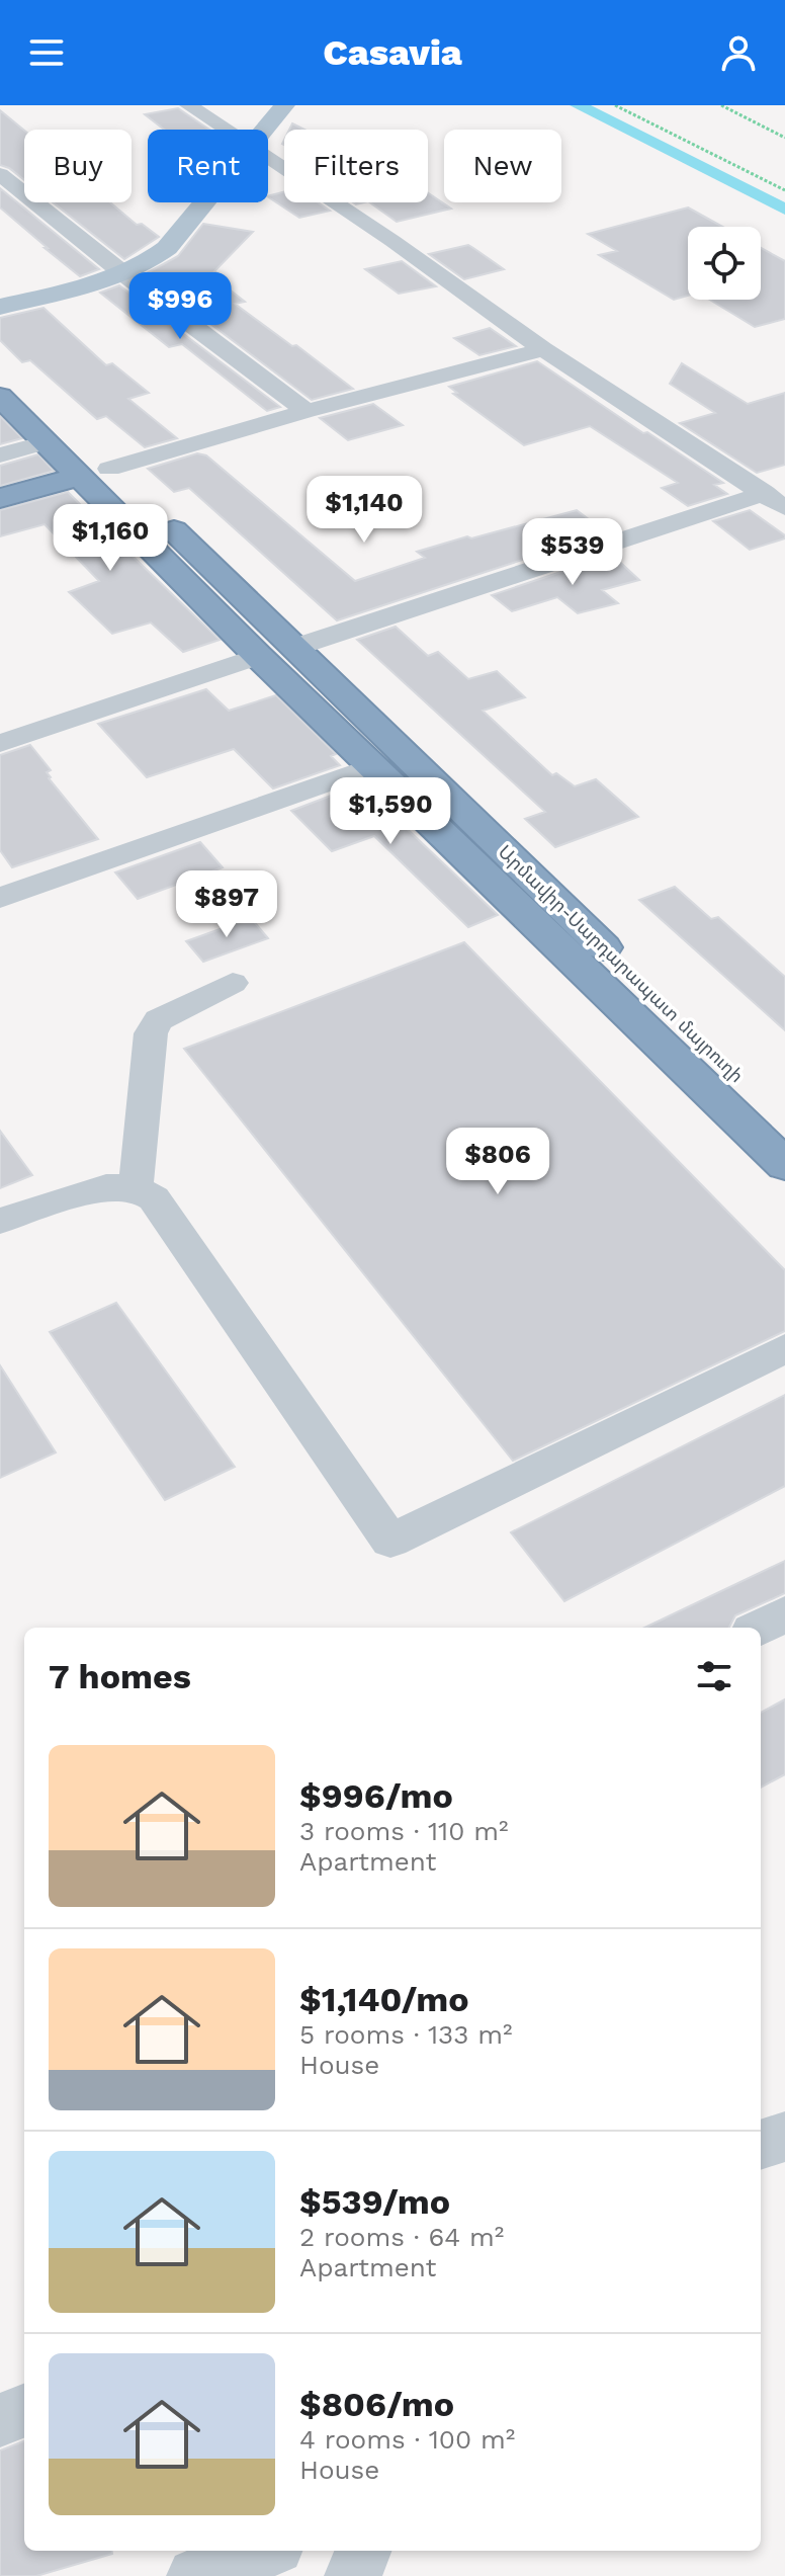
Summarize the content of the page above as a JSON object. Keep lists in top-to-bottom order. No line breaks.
{"streets":{"highway":["Արմավիր-Սարդարապատ մայրուղի"]},"page":{"header":"Casavia","chip":["Buy","Rent","Filters","New"],"price":["$996","$1,140","$1,160","$539","$1,590","$897","$806"],"heading":"7 homes","list":[{"name":"$996/mo","note":"3 rooms · 110 m² · Apartment"},{"name":"$1,140/mo","note":"5 rooms · 133 m² · House"},{"name":"$539/mo","note":"2 rooms · 64 m² · Apartment"},{"name":"$806/mo","note":"4 rooms · 100 m² · House"}]}}
